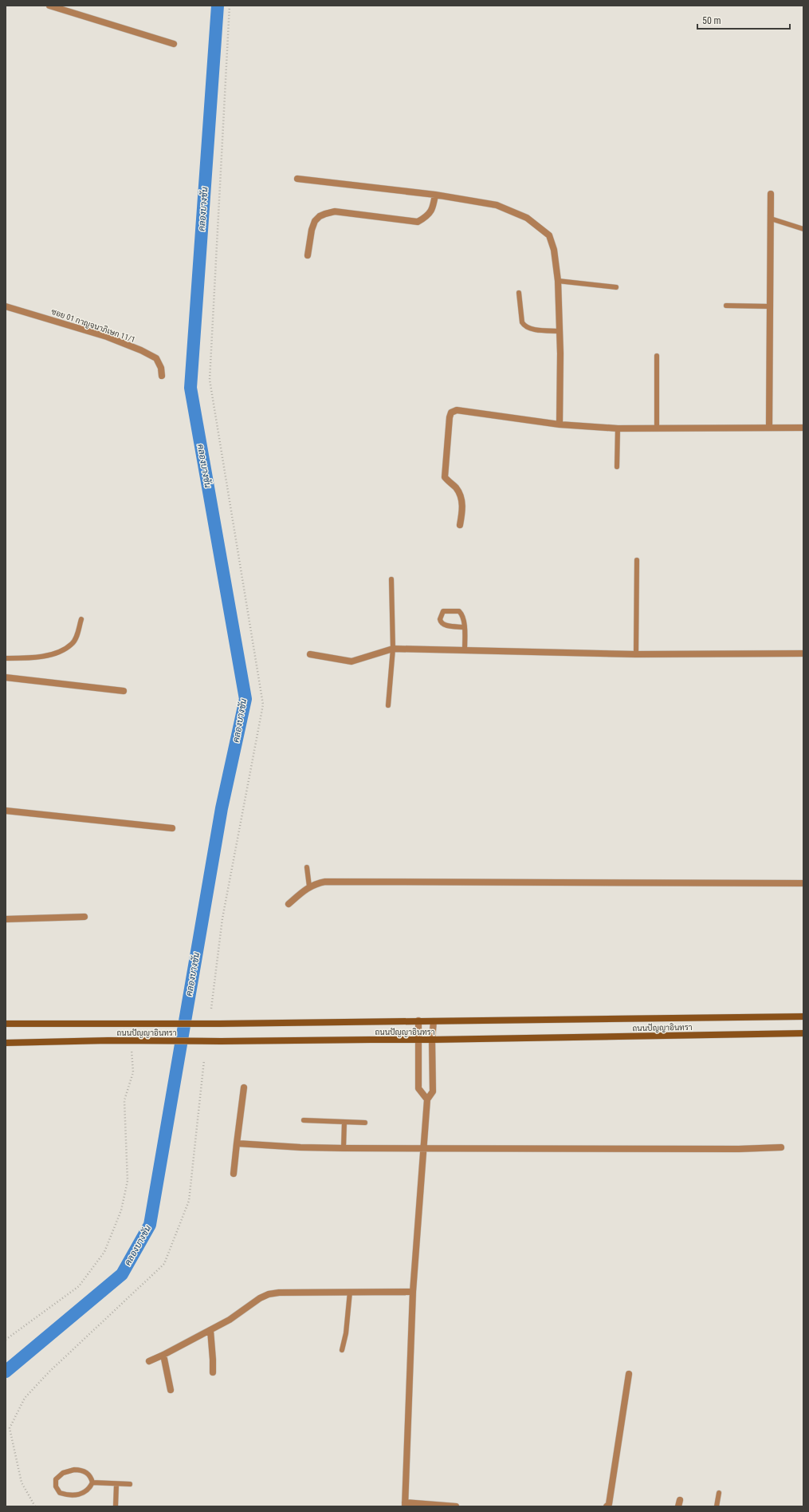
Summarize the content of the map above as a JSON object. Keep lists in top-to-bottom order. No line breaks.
{"streets":{"main road":["ถนนปัญญาอินทรา"],"street":["ซอย 01 กาญจนาภิเษก 11/1"]},"water":["คลองบางชัน"],"scale_bar":"50 m"}
